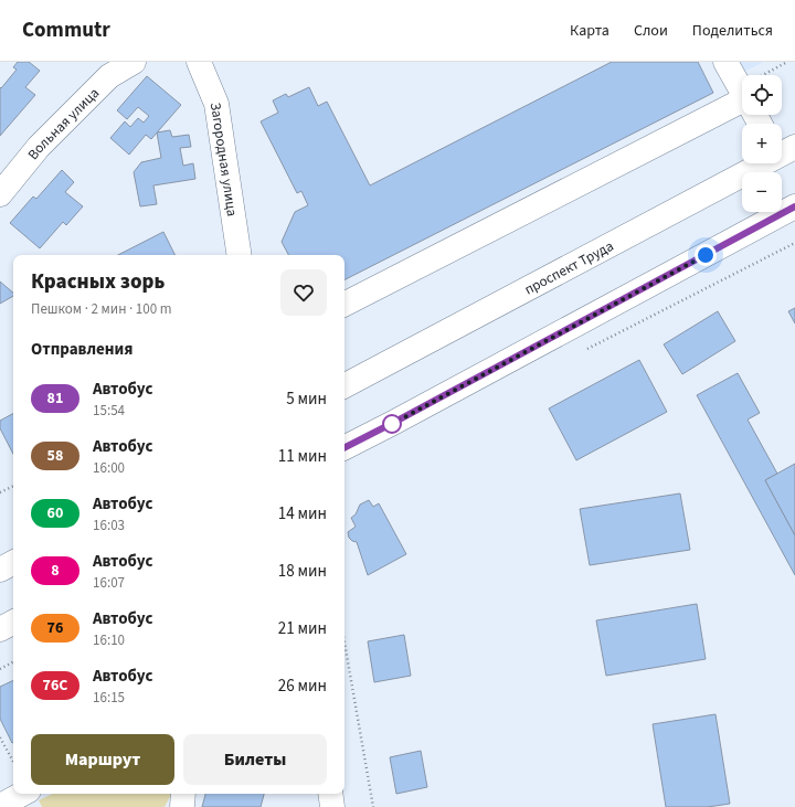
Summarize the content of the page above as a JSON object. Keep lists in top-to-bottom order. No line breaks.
{"streets":{"main road":["Вольная улица","Загородная улица","проспект Труда"]},"lines":["bus line 81"],"page":{"header":"Commutr","nav":["Карта","Слои","Поделиться"],"map_buttons":["+","−"],"heading":[["Красных зорь","Пешком · 2 мин · 100 m"],"Отправления"],"list":[{"mark":"81","name":"Автобус","note":"15:54","value":"5 мин"},{"mark":"58","name":"Автобус","note":"16:00","value":"11 мин"},{"mark":"60","name":"Автобус","note":"16:03","value":"14 мин"},{"mark":"8","name":"Автобус","note":"16:07","value":"18 мин"},{"mark":"76","name":"Автобус","note":"16:10","value":"21 мин"},{"mark":"76С","name":"Автобус","note":"16:15","value":"26 мин"}],"buttons":["Маршрут","Билеты"]}}
